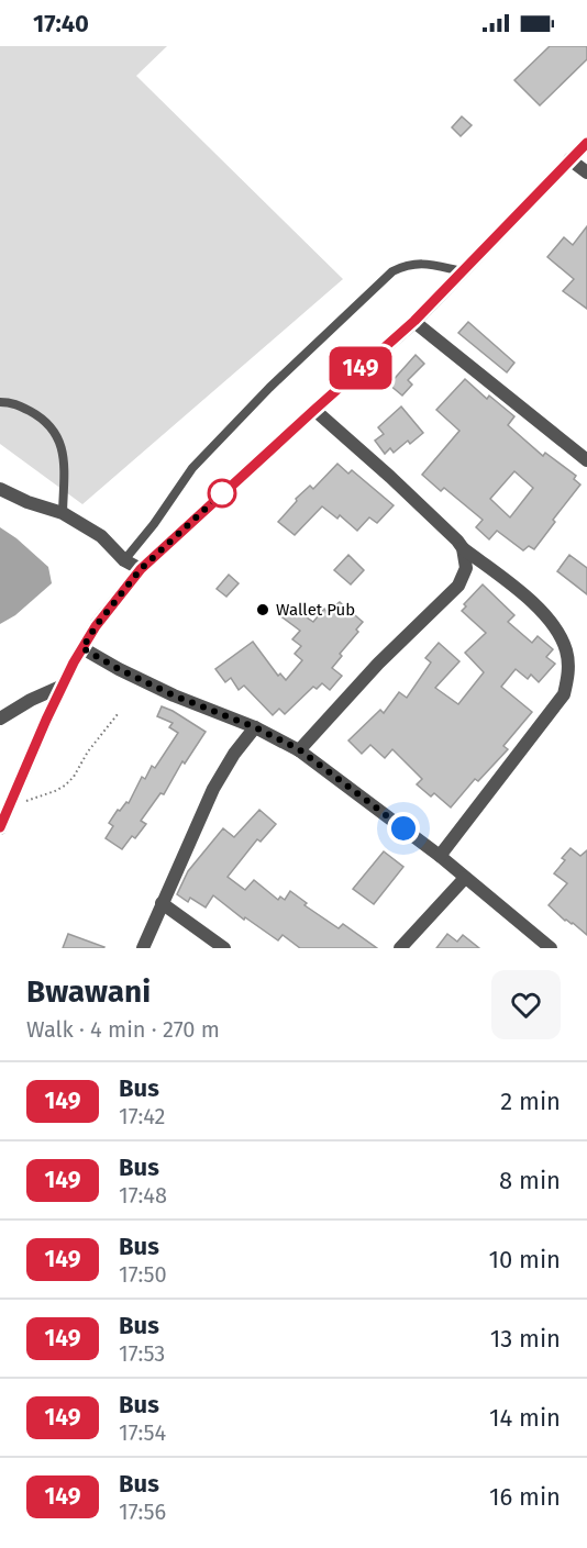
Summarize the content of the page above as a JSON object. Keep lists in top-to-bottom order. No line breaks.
{"places":["Wallet Pub"],"lines":["bus line 149"],"page":{"status":"17:40","on_map":"149","heading":["Bwawani","Walk · 4 min · 270 m"],"list":[{"mark":"149","name":"Bus","note":"17:42","value":"2 min"},{"mark":"149","name":"Bus","note":"17:48","value":"8 min"},{"mark":"149","name":"Bus","note":"17:50","value":"10 min"},{"mark":"149","name":"Bus","note":"17:53","value":"13 min"},{"mark":"149","name":"Bus","note":"17:54","value":"14 min"},{"mark":"149","name":"Bus","note":"17:56","value":"16 min"}]}}
